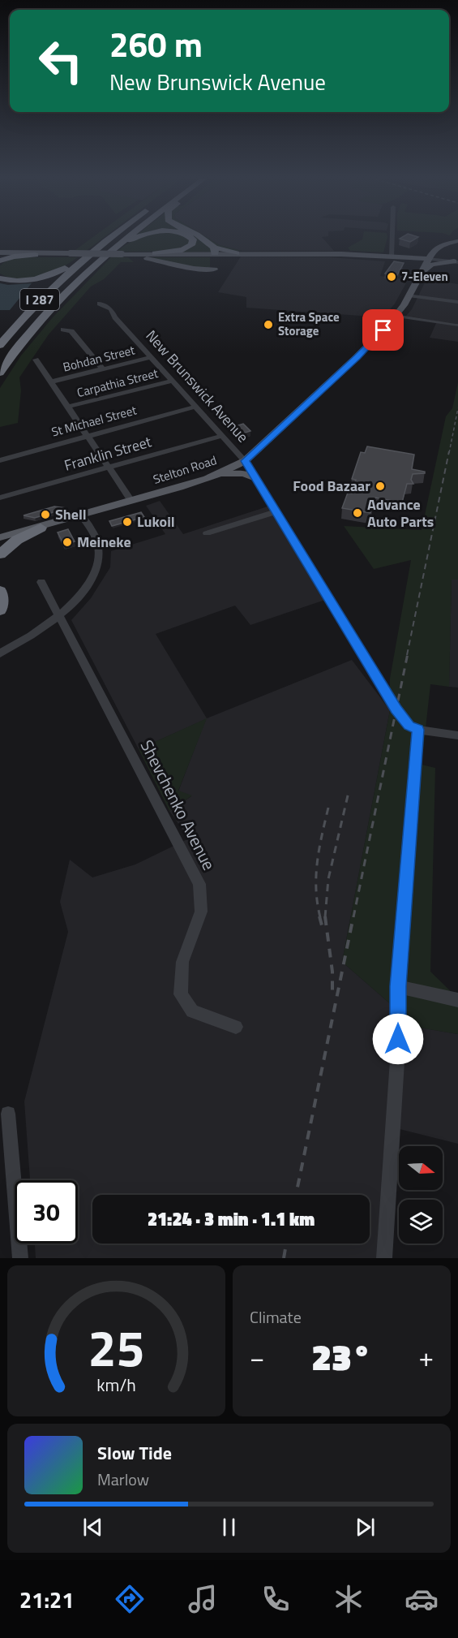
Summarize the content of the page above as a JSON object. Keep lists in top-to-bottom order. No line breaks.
{"streets":{"highway":["I 287"],"main road":["Stelton Road"],"street":["Bohdan Street","Carpathia Street","New Brunswick Avenue","St Michael Street","Franklin Street","Shevchenko Avenue"]},"crossings":[["Bohdan Street","New Brunswick Avenue"],["Carpathia Street","New Brunswick Avenue"],["New Brunswick Avenue","St Michael Street"],["New Brunswick Avenue","Franklin Street"],["New Brunswick Avenue","Stelton Road"]],"places":["7-Eleven","Extra Space Storage","Food Bazaar","Advance Auto Parts","Shell","Lukoil","Meineke"],"north":"right","page":{"turn":["260 m","New Brunswick Avenue"],"limit":"30","trip":"21:24 · 3 min · 1.1 km","tile":"Climate","heat":["−","23°","+"],"song":["Slow Tide","Marlow"],"tabs":"21:21","gauge":["25","km/h"]}}
